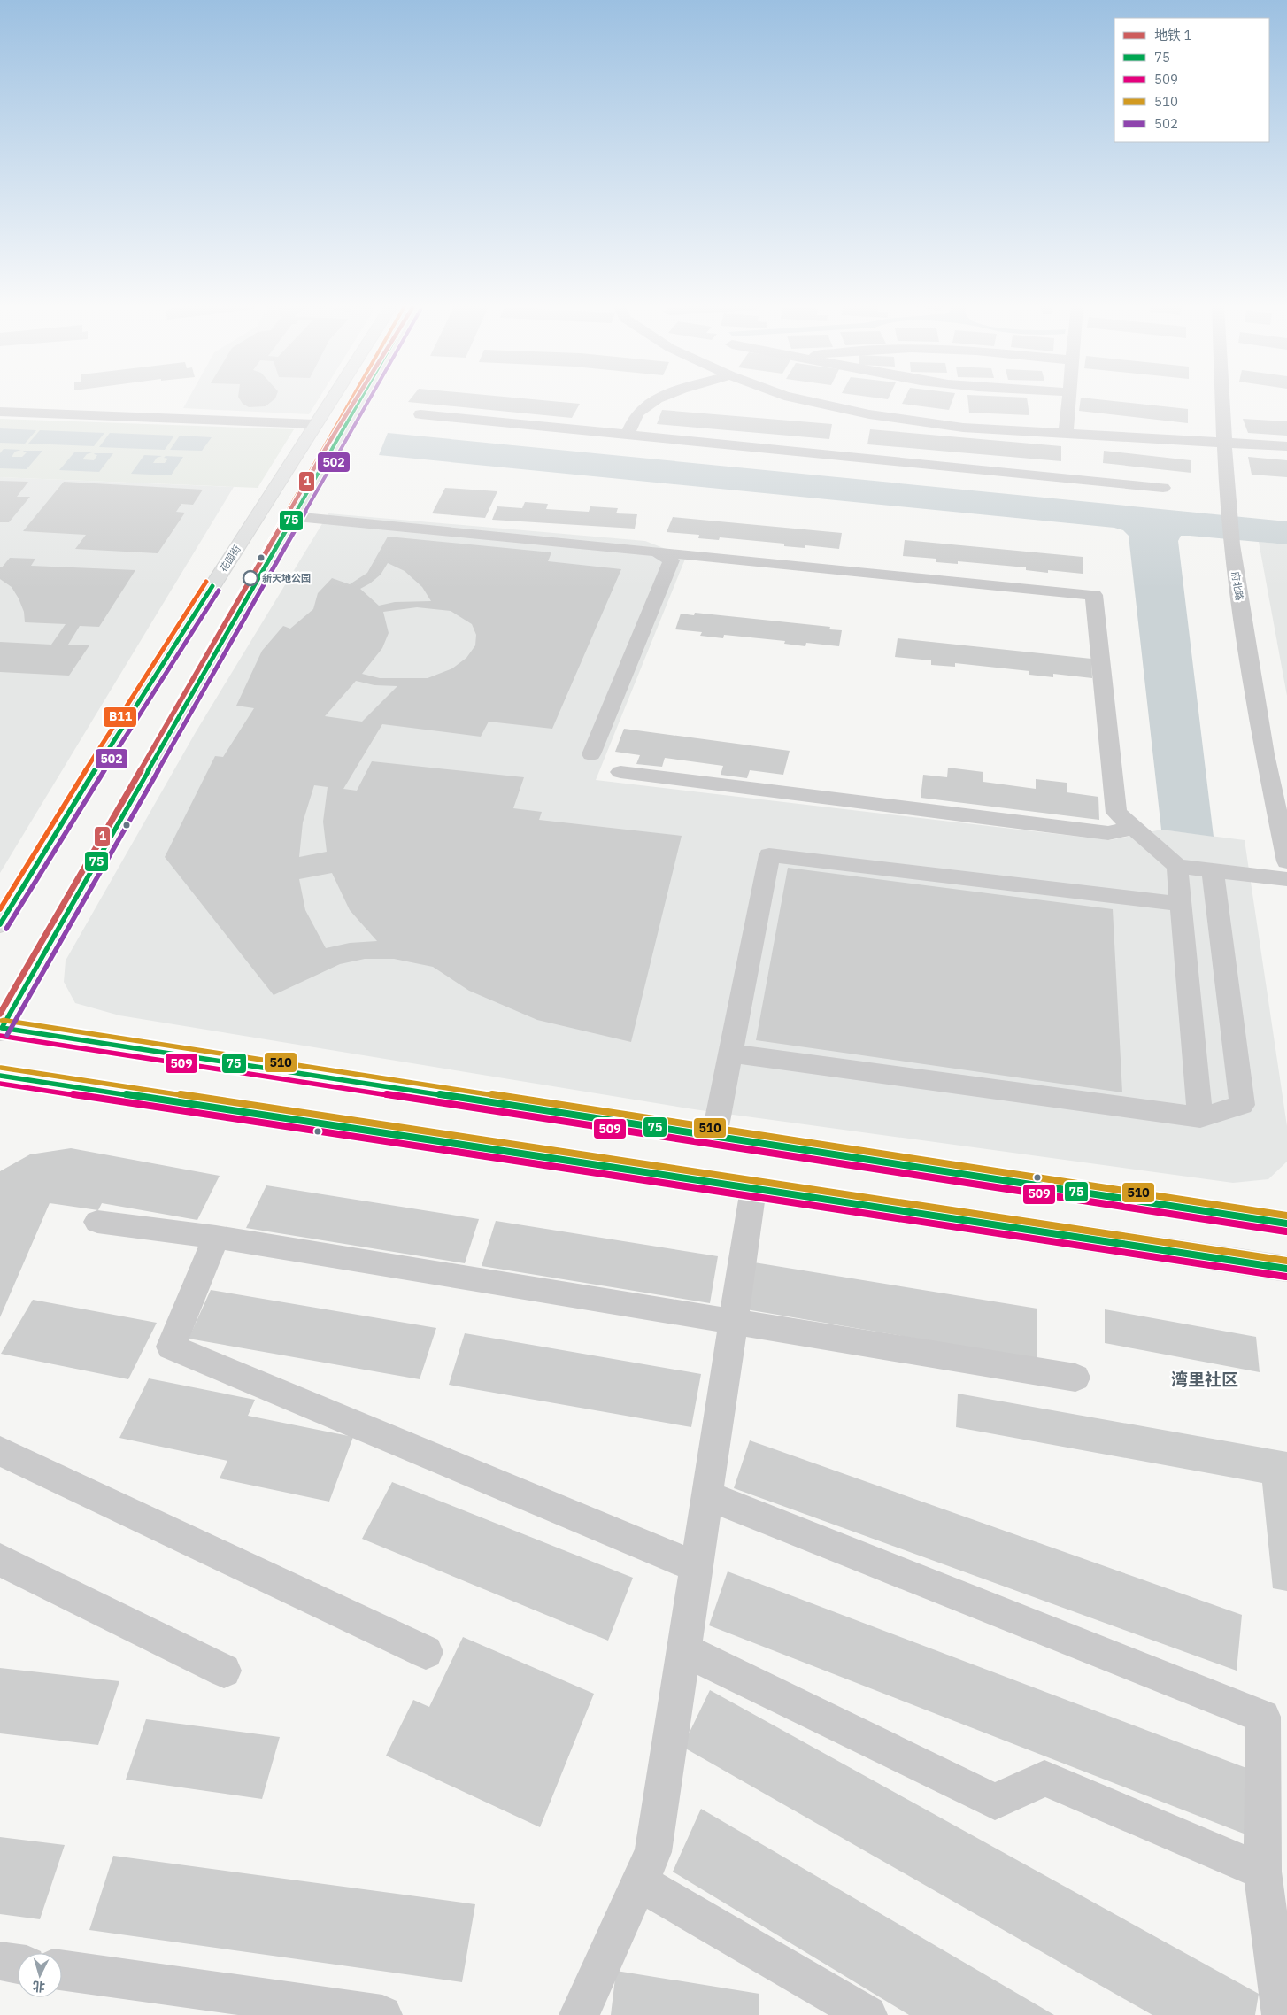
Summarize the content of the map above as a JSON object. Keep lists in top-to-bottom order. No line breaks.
{"streets":{"main road":["花园街"],"street":["府北路"]},"districts":["湾里社区"],"places":["新天地公园"],"lines":["metro line 1","transit line 75","transit line 502","transit line B11","transit line 510","transit line 509"],"legend":["地铁 1","75","509","510","502"],"north":"bottom"}
